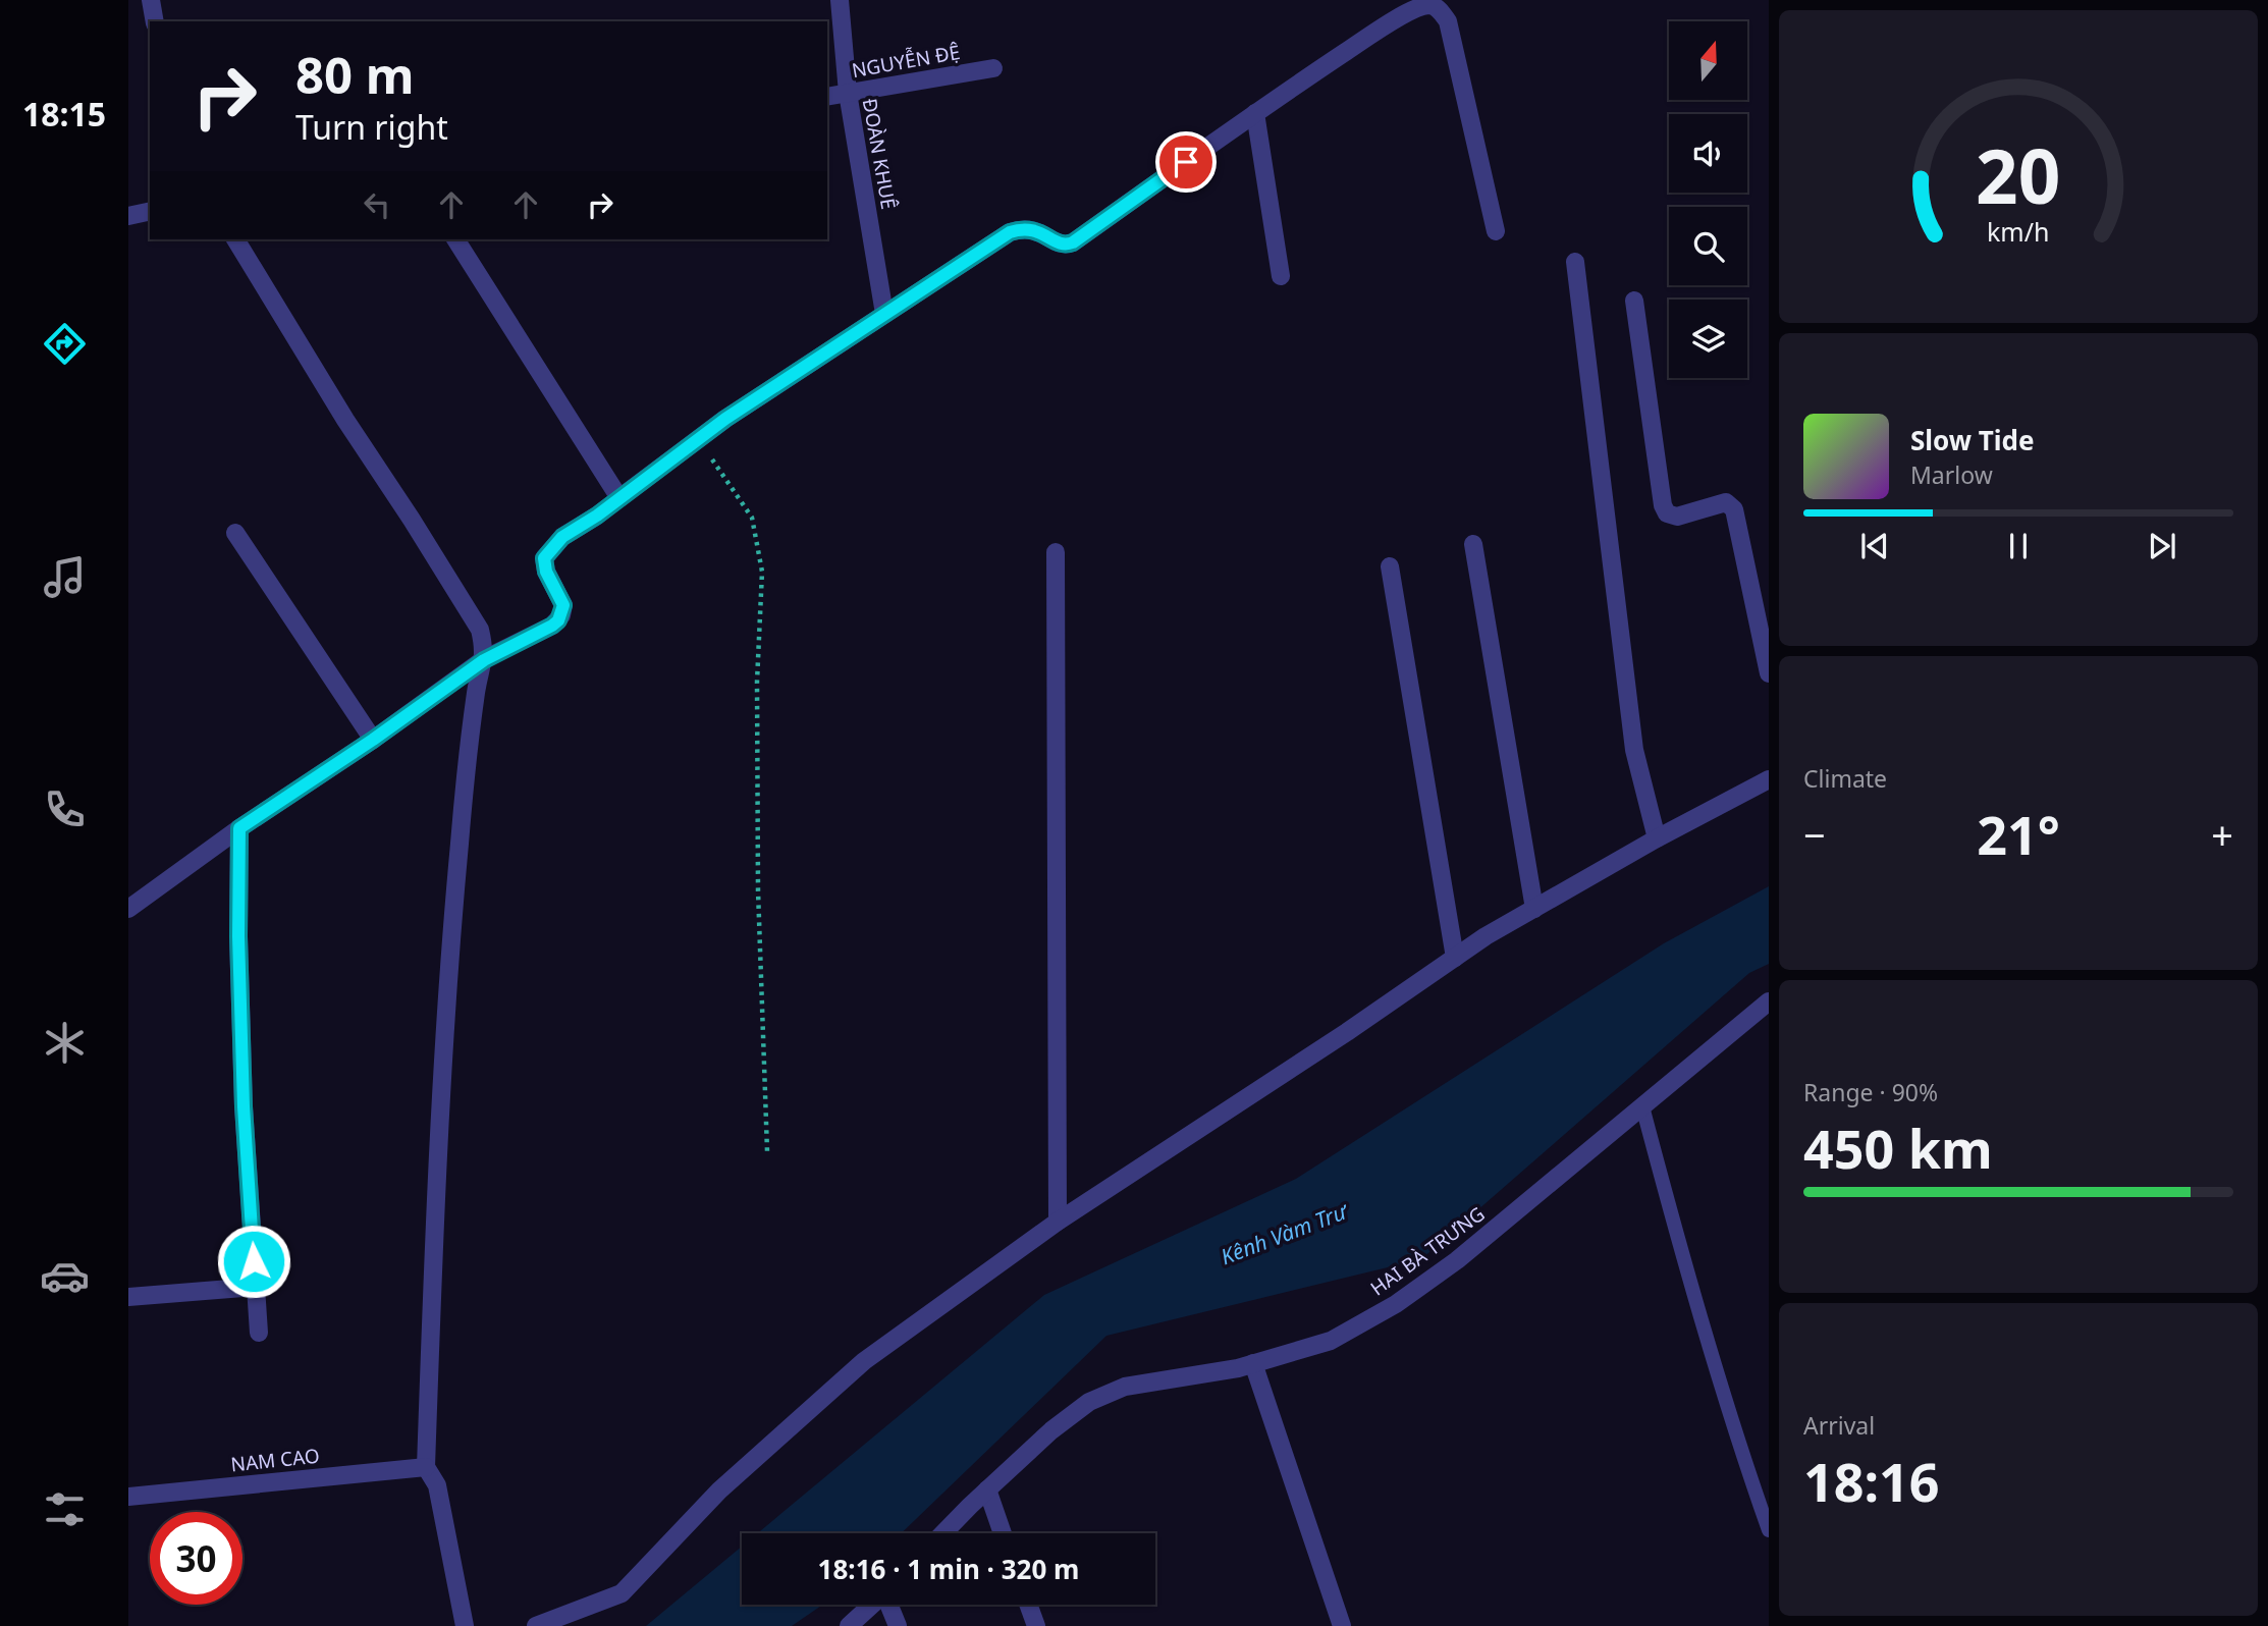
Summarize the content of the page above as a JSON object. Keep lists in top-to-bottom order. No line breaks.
{"streets":{"street":["NGUYỄN ĐỆ","ĐOÀN KHUÊ","HAI BÀ TRƯNG","NAM CAO"]},"crossings":[["NGUYỄN ĐỆ","ĐOÀN KHUÊ"]],"water":["Kênh Vàm Trư"],"north":"top","page":{"tabs":"18:15","turn":["80 m","Turn right"],"song":["Slow Tide","Marlow"],"tile":["Climate",["Range · 90%","450 km"],["Arrival","18:16"]],"heat":["−","21°","+"],"limit":"30","trip":"18:16 · 1 min · 320 m","gauge":["20","km/h"]}}
